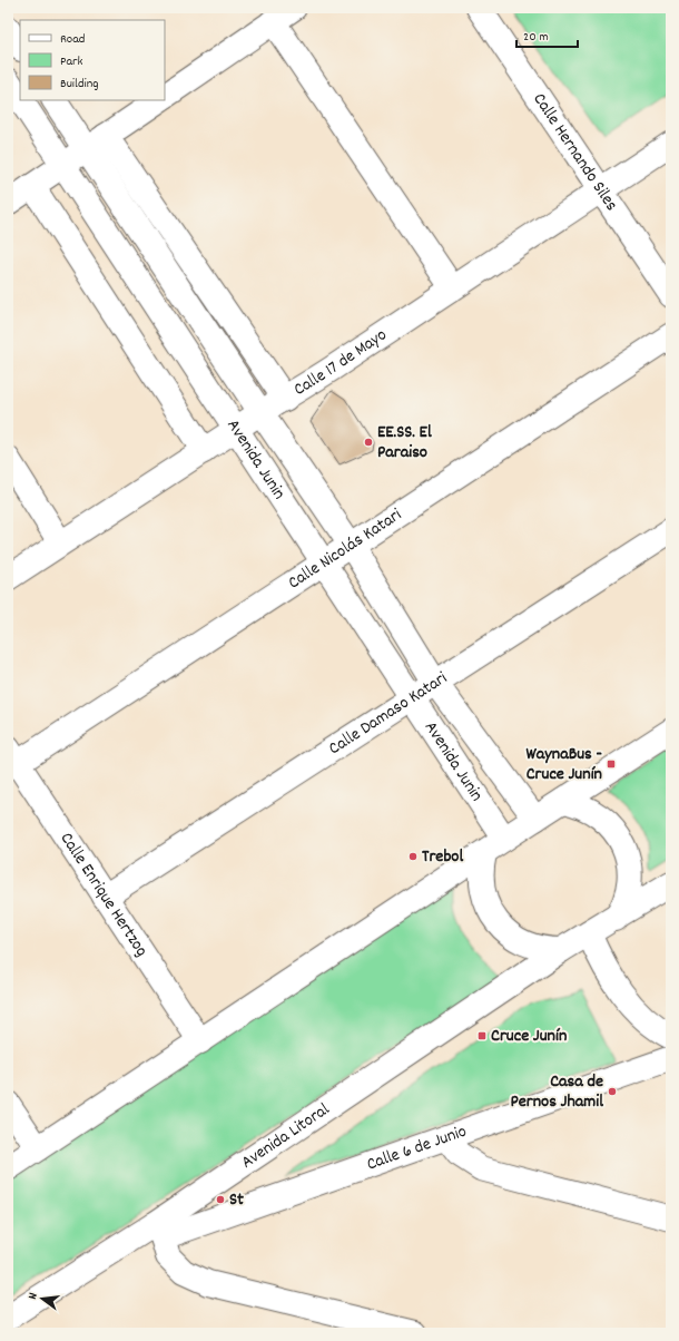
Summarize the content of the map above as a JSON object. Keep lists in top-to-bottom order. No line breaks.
{"streets":{"street":["Calle Hernando Siles","Calle 17 de Mayo","Avenida Junin","Calle Nicolás Katari","Calle Damaso Katari","Calle Enrique Hertzog","Avenida Litoral","Calle 6 de Junio"]},"crossings":[["Calle Hernando Siles","Calle 17 de Mayo"],["Calle 17 de Mayo","Avenida Junin"],["Avenida Junin","Calle Nicolás Katari"],["Avenida Junin","Calle Damaso Katari"],["Avenida Junin","Avenida Litoral"],["Calle Nicolás Katari","Calle Enrique Hertzog"],["Calle Damaso Katari","Calle Enrique Hertzog"],["Avenida Litoral","Calle 6 de Junio"]],"places":{"other":["EE.SS. El Paraiso","Trebol","Casa de Pernos Jhamil","St"],"transit":["WaynaBus - Cruce Junín","Cruce Junín"]},"legend":["Road","Park","Building"],"scale_bar":"20 m","north":"left"}
